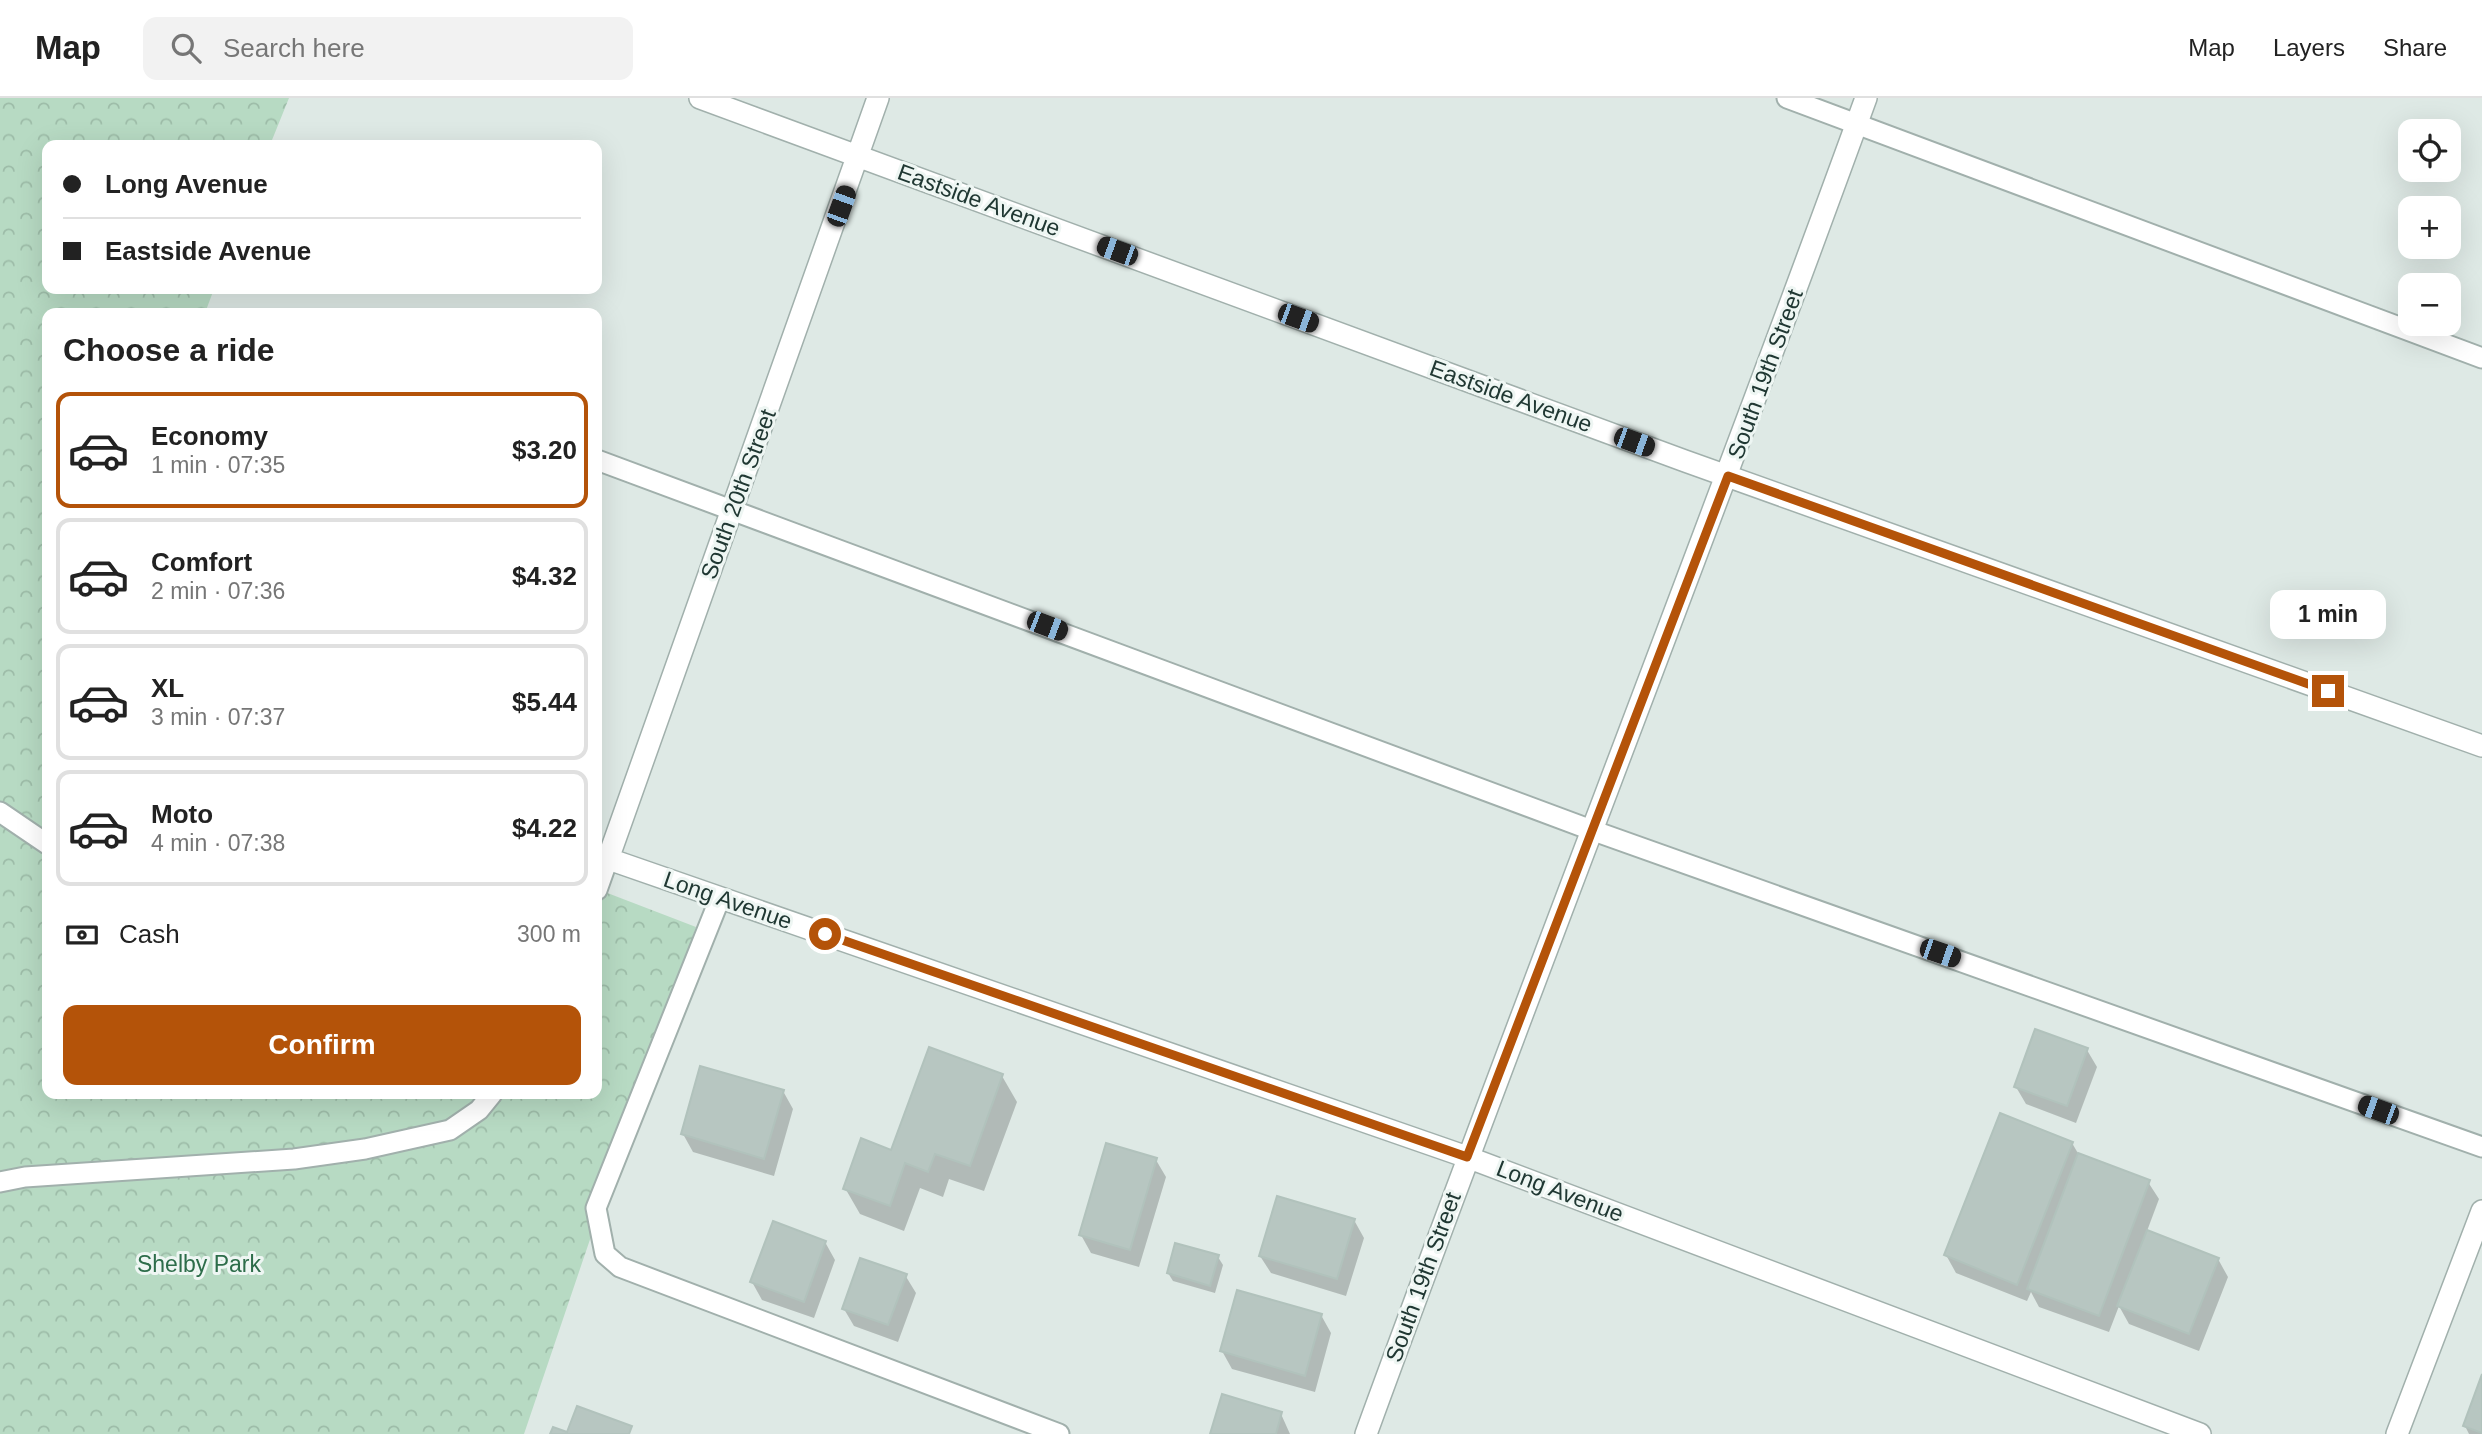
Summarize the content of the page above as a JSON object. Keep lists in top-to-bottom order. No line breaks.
{"streets":{"street":["Eastside Avenue","South 19th Street","South 20th Street","Long Avenue"]},"crossings":[["Eastside Avenue","South 19th Street"],["Eastside Avenue","South 20th Street"],["South 19th Street","Long Avenue"],["South 20th Street","Long Avenue"]],"parks":["Shelby Park"],"page":{"header":"Map","search":"Search here","nav":["Map","Layers","Share"],"map_buttons":["+","−"],"banner":["Long Avenue","Eastside Avenue"],"heading":"Choose a ride","list":[{"name":"Economy","note":"1 min · 07:35","value":"$3.20"},{"name":"Comfort","note":"2 min · 07:36","value":"$4.32"},{"name":"XL","note":"3 min · 07:37","value":"$5.44"},{"name":"Moto","note":"4 min · 07:38","value":"$4.22"}],"bubble":"1 min","pay":["Cash","300 m"],"buttons":"Confirm"}}
